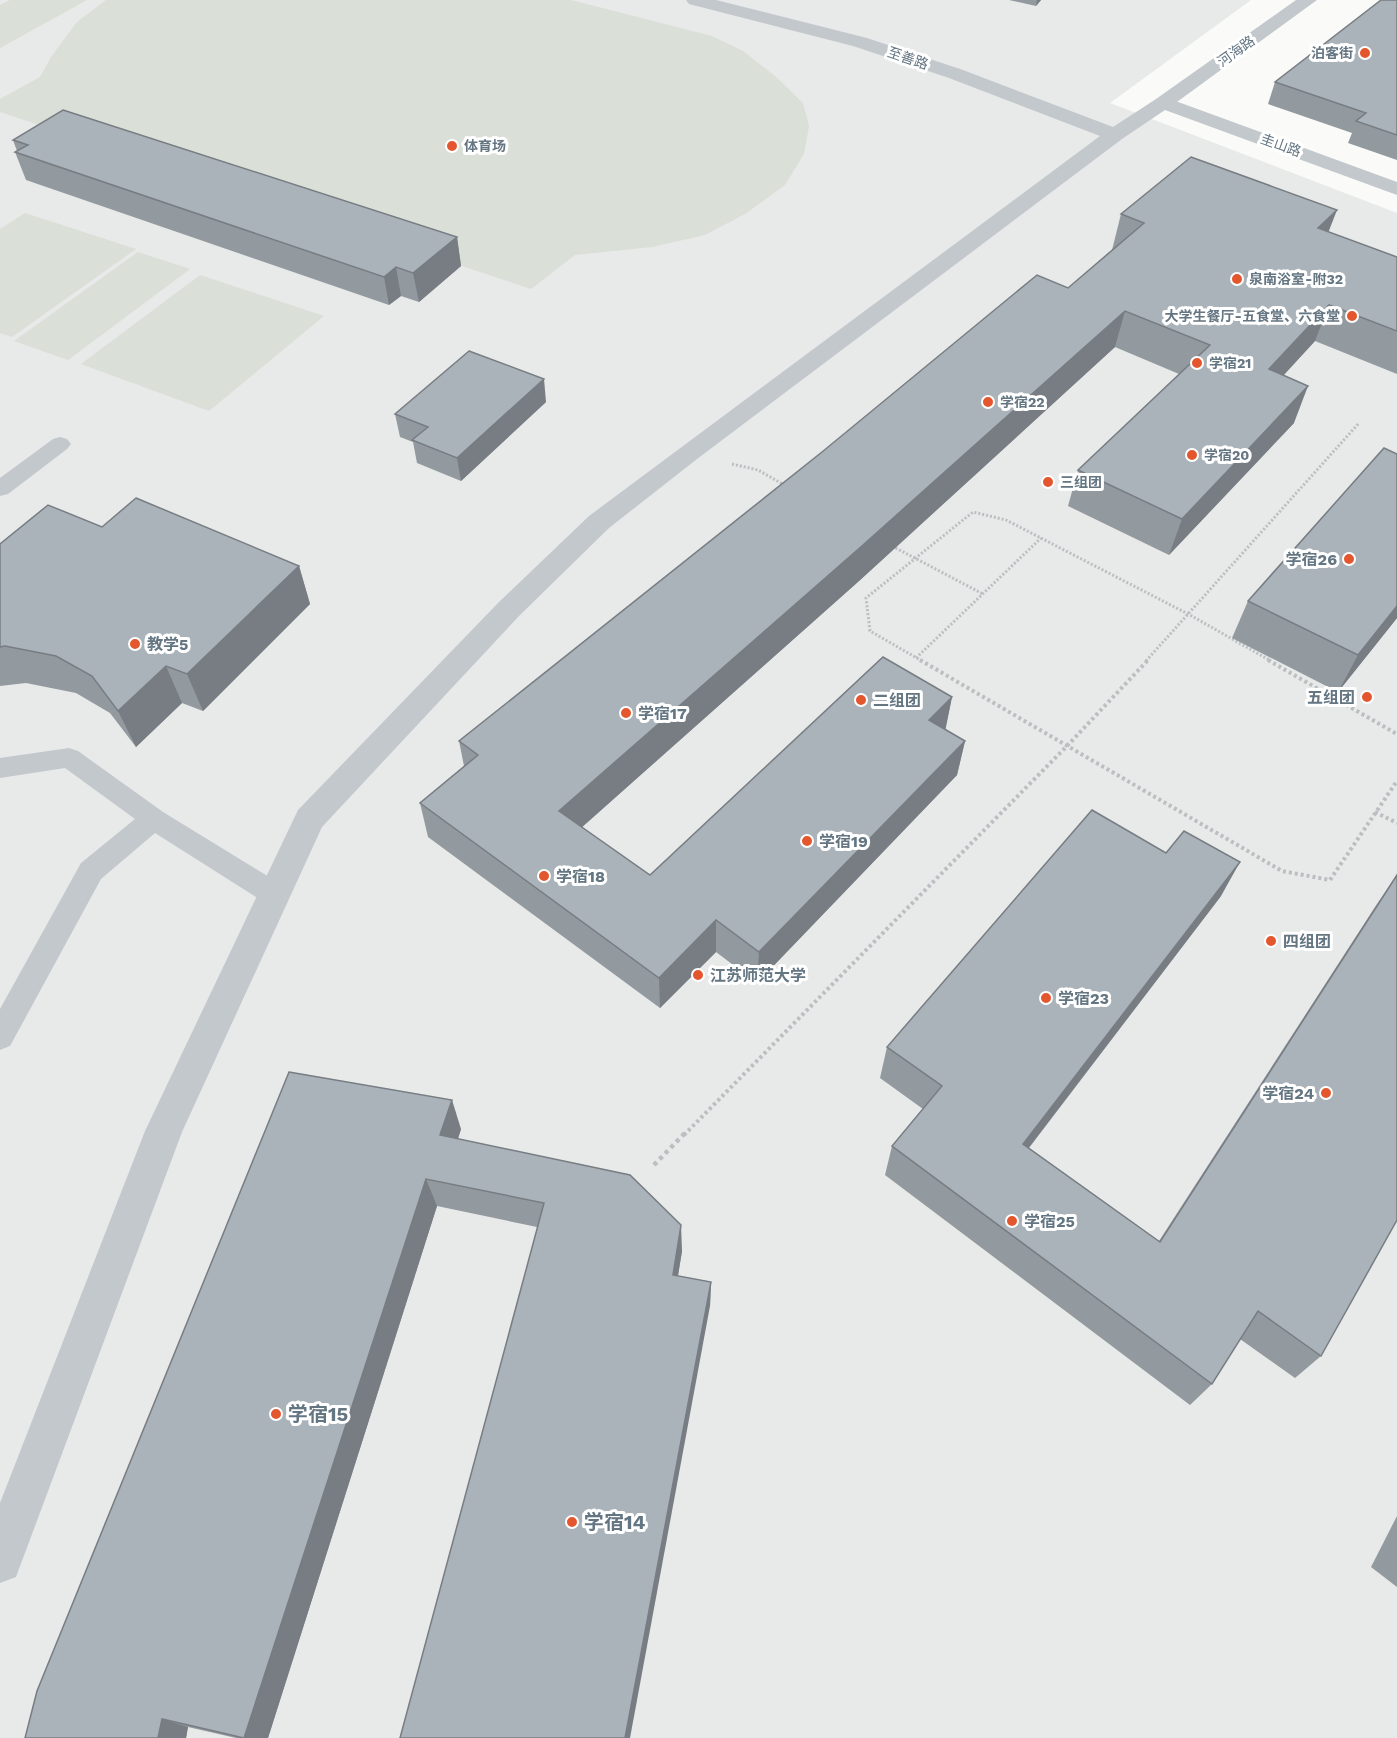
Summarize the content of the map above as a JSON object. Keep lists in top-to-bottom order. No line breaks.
{"streets":{"street":["河海路","至善路","圭山路"]},"crossings":[["河海路","至善路"],["河海路","圭山路"]],"places":["泊客街","体育场","泉南浴室-附32","大学生餐厅-五食堂、六食堂","学宿21","学宿22","学宿20","三组团","学宿26","教学5","五组团","二组团","学宿17","学宿19","学宿18","四组团","江苏师范大学","学宿23","学宿24","学宿25","学宿15","学宿14"]}
